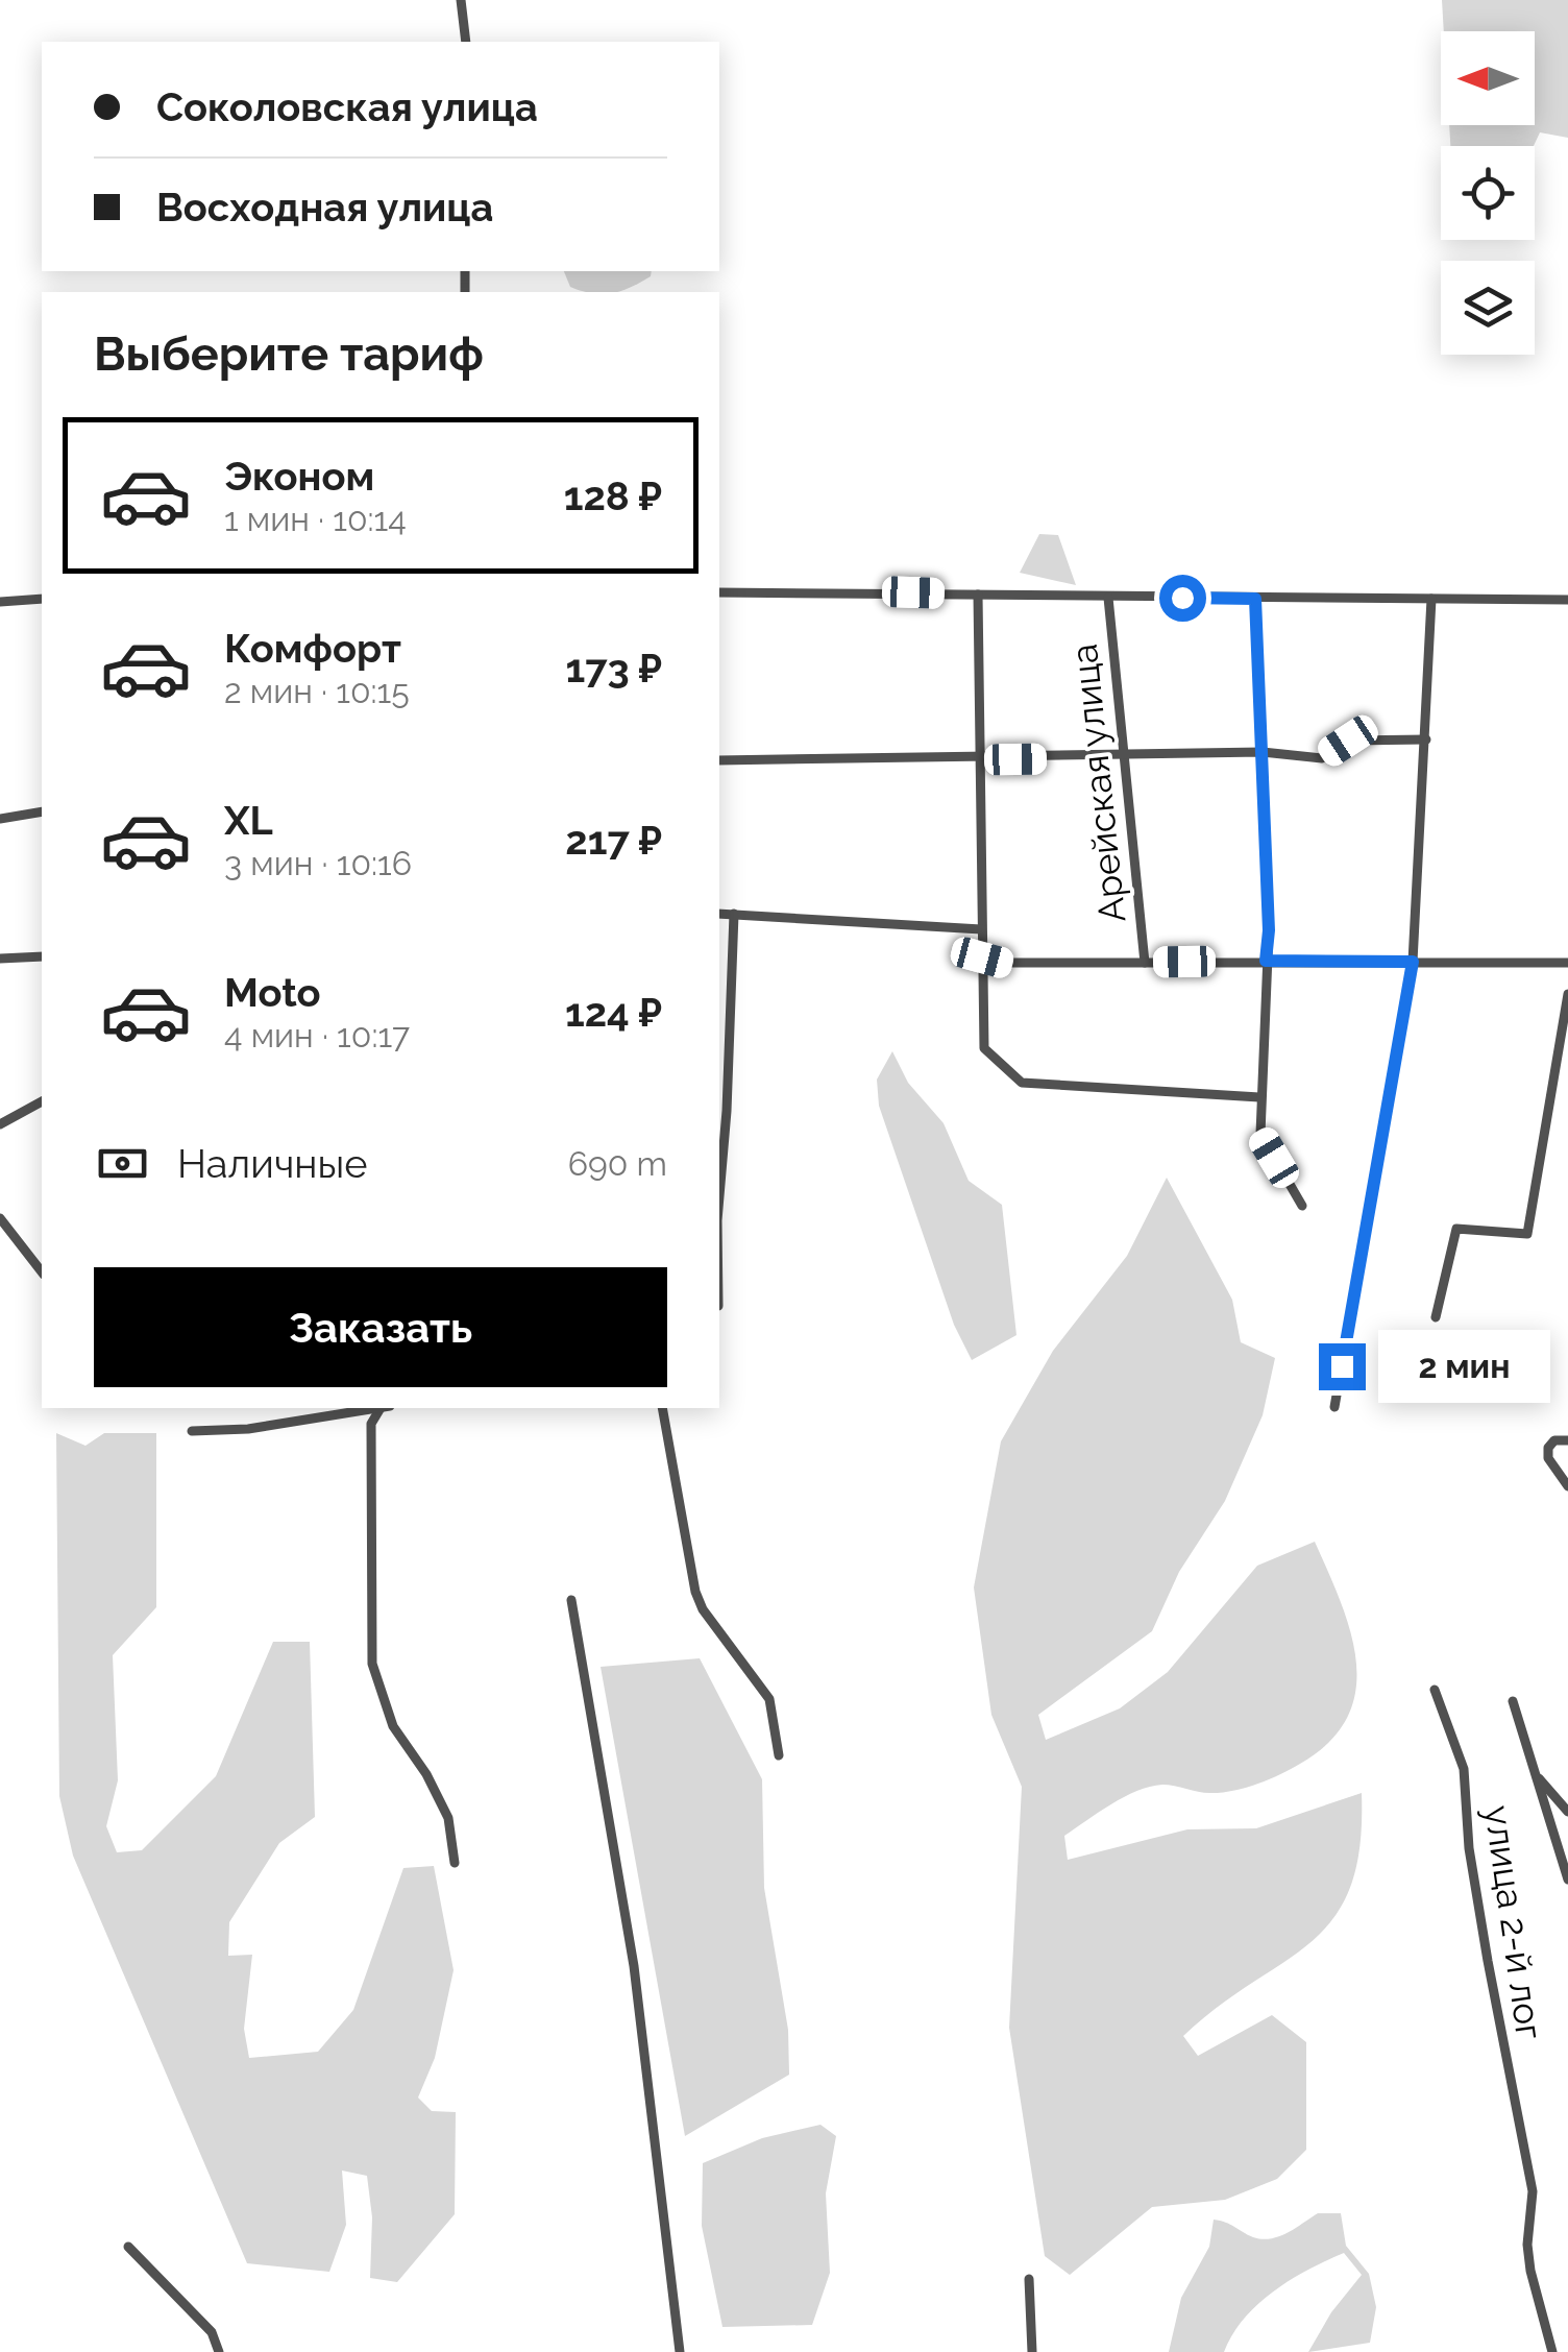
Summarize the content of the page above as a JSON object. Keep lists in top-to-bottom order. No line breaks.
{"streets":{"street":["Арейская улица","улица 2-й лог"]},"north":"left","page":{"banner":["Соколовская улица","Восходная улица"],"heading":"Выберите тариф","list":[{"name":"Эконом","note":"1 мин · 10:14","value":"128 ₽"},{"name":"Комфорт","note":"2 мин · 10:15","value":"173 ₽"},{"name":"XL","note":"3 мин · 10:16","value":"217 ₽"},{"name":"Moto","note":"4 мин · 10:17","value":"124 ₽"}],"pay":["Наличные","690 m"],"buttons":"Заказать","bubble":"2 мин"}}
